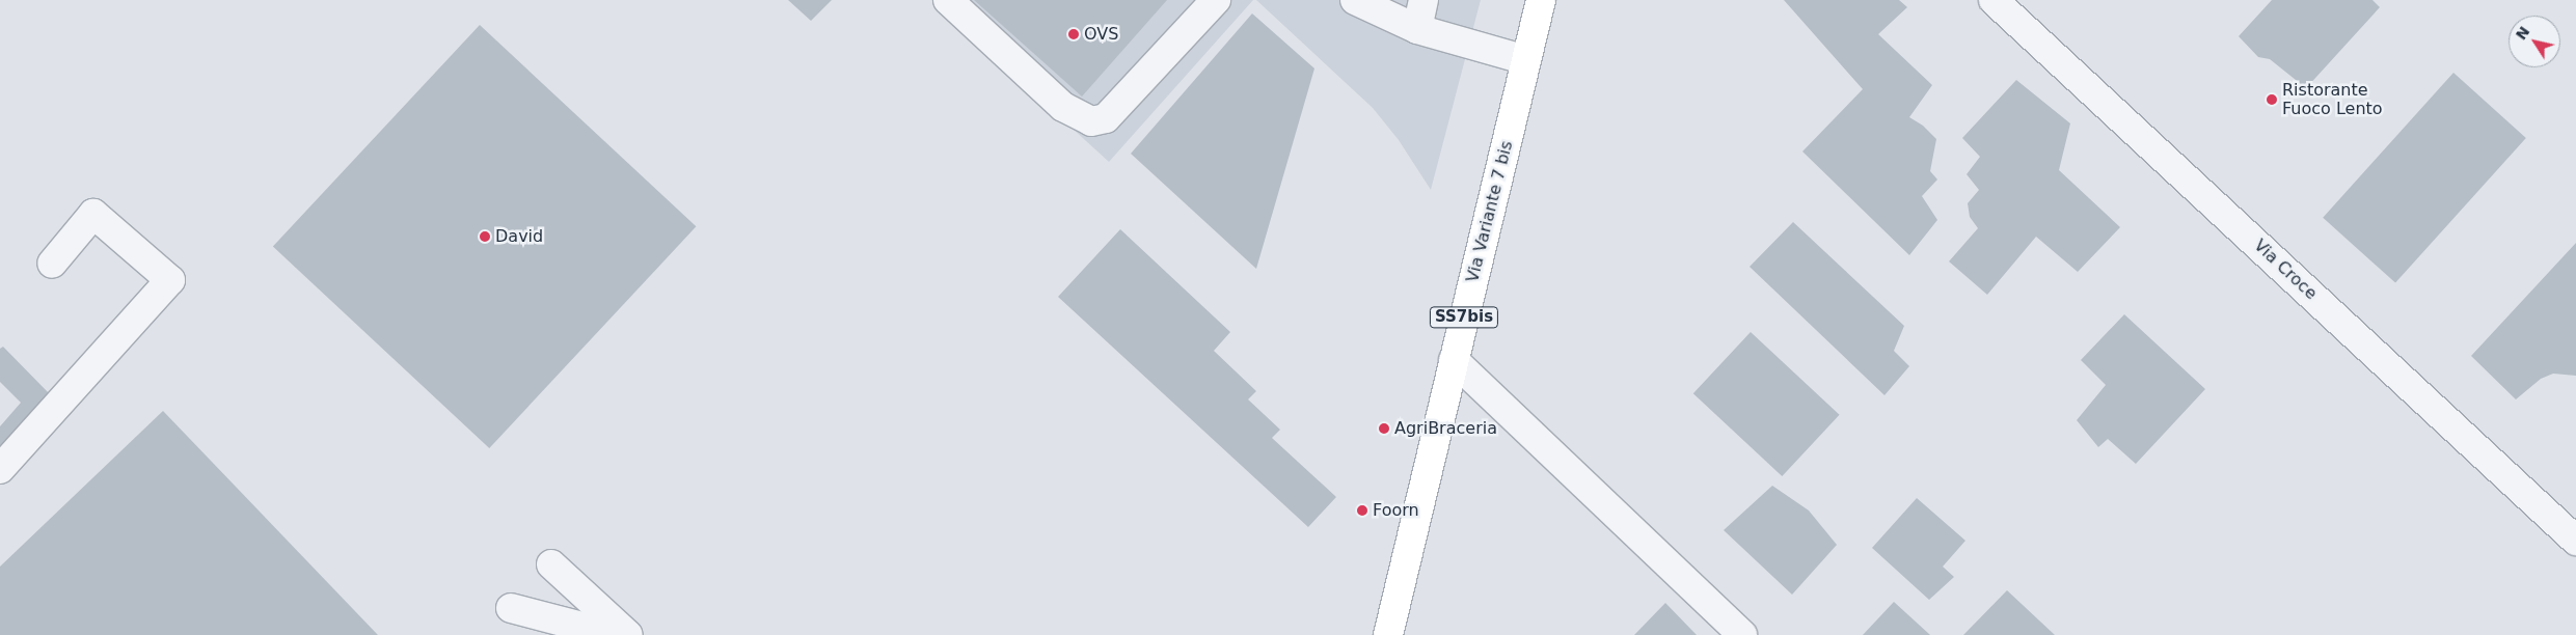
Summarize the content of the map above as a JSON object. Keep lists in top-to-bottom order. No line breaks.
{"streets":{"main road":["Via Variante 7 bis","SS7bis"],"street":["Via Croce"]},"places":["OVS","Ristorante Fuoco Lento","David","AgriBraceria","Foorn"],"north":"top left"}
